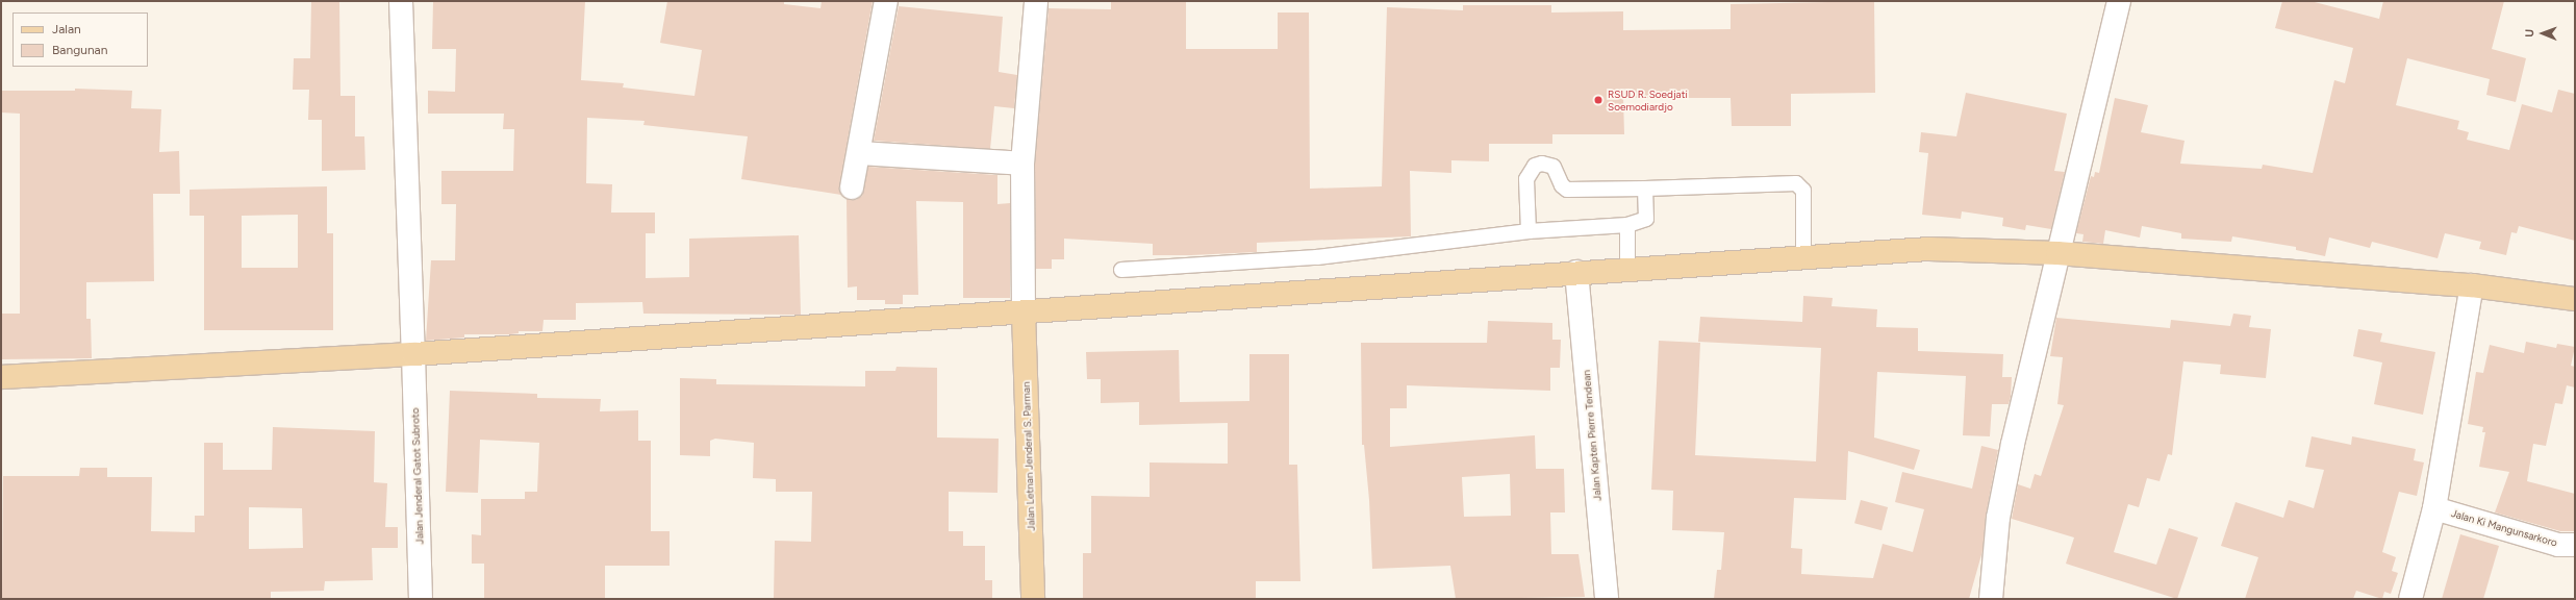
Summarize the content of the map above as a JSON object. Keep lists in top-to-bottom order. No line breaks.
{"streets":{"main road":["Jalan Letnan Jenderal S. Parman"],"street":["Jalan Kapten Pierre Tendean","Jalan Jenderal Gatot Subroto","Jalan Ki Mangunsarkoro"]},"places":["RSUD R. Soedjati Soemodiardjo"],"legend":["Jalan","Bangunan"],"north":"left"}
